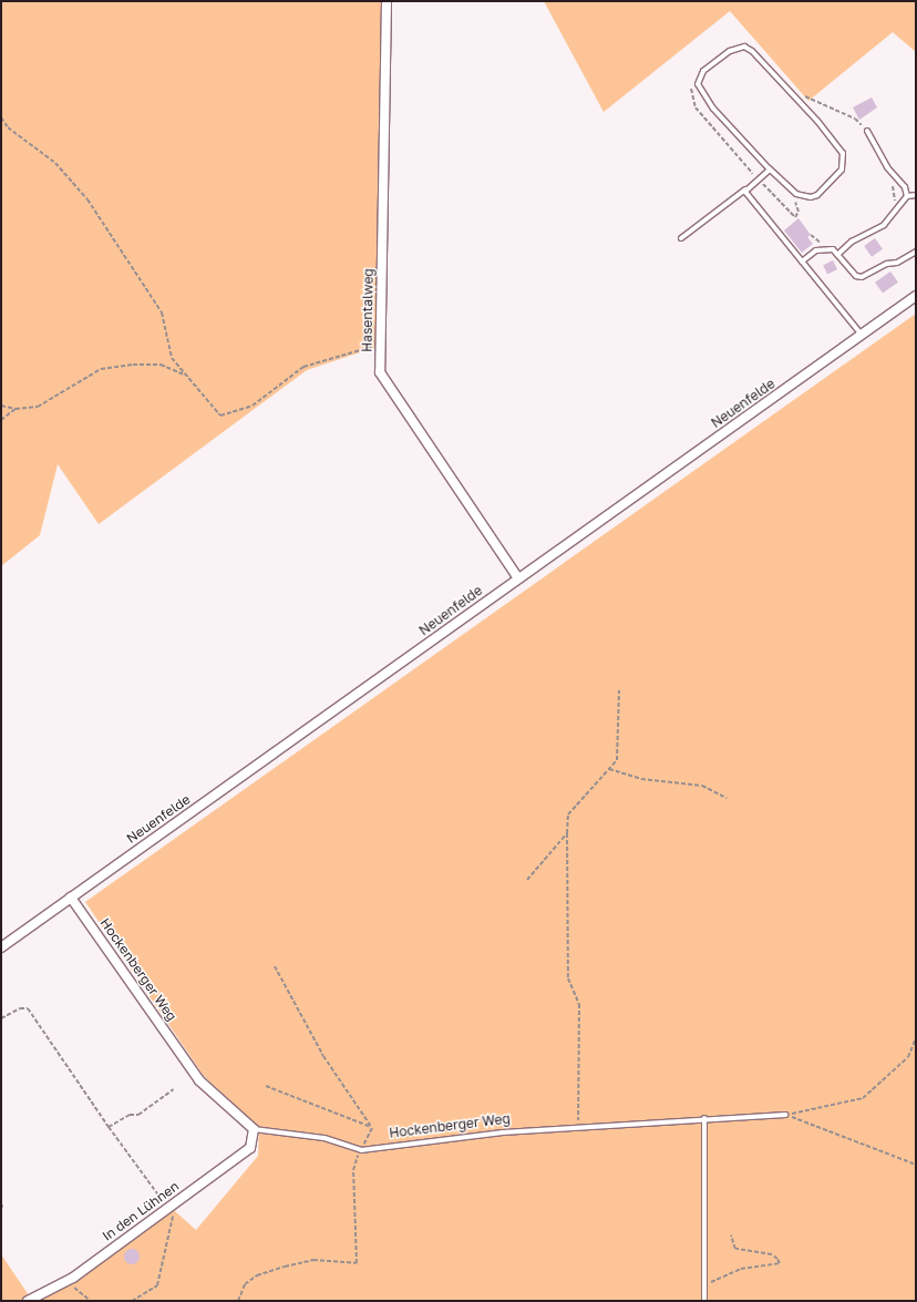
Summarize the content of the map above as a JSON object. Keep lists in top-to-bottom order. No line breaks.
{"streets":{"street":["Hasentalweg","Neuenfelde","Hockenberger Weg","In den Lühnen"]},"crossings":[["Hasentalweg","Neuenfelde"],["Neuenfelde","Hockenberger Weg"],["Hockenberger Weg","In den Lühnen"]]}
